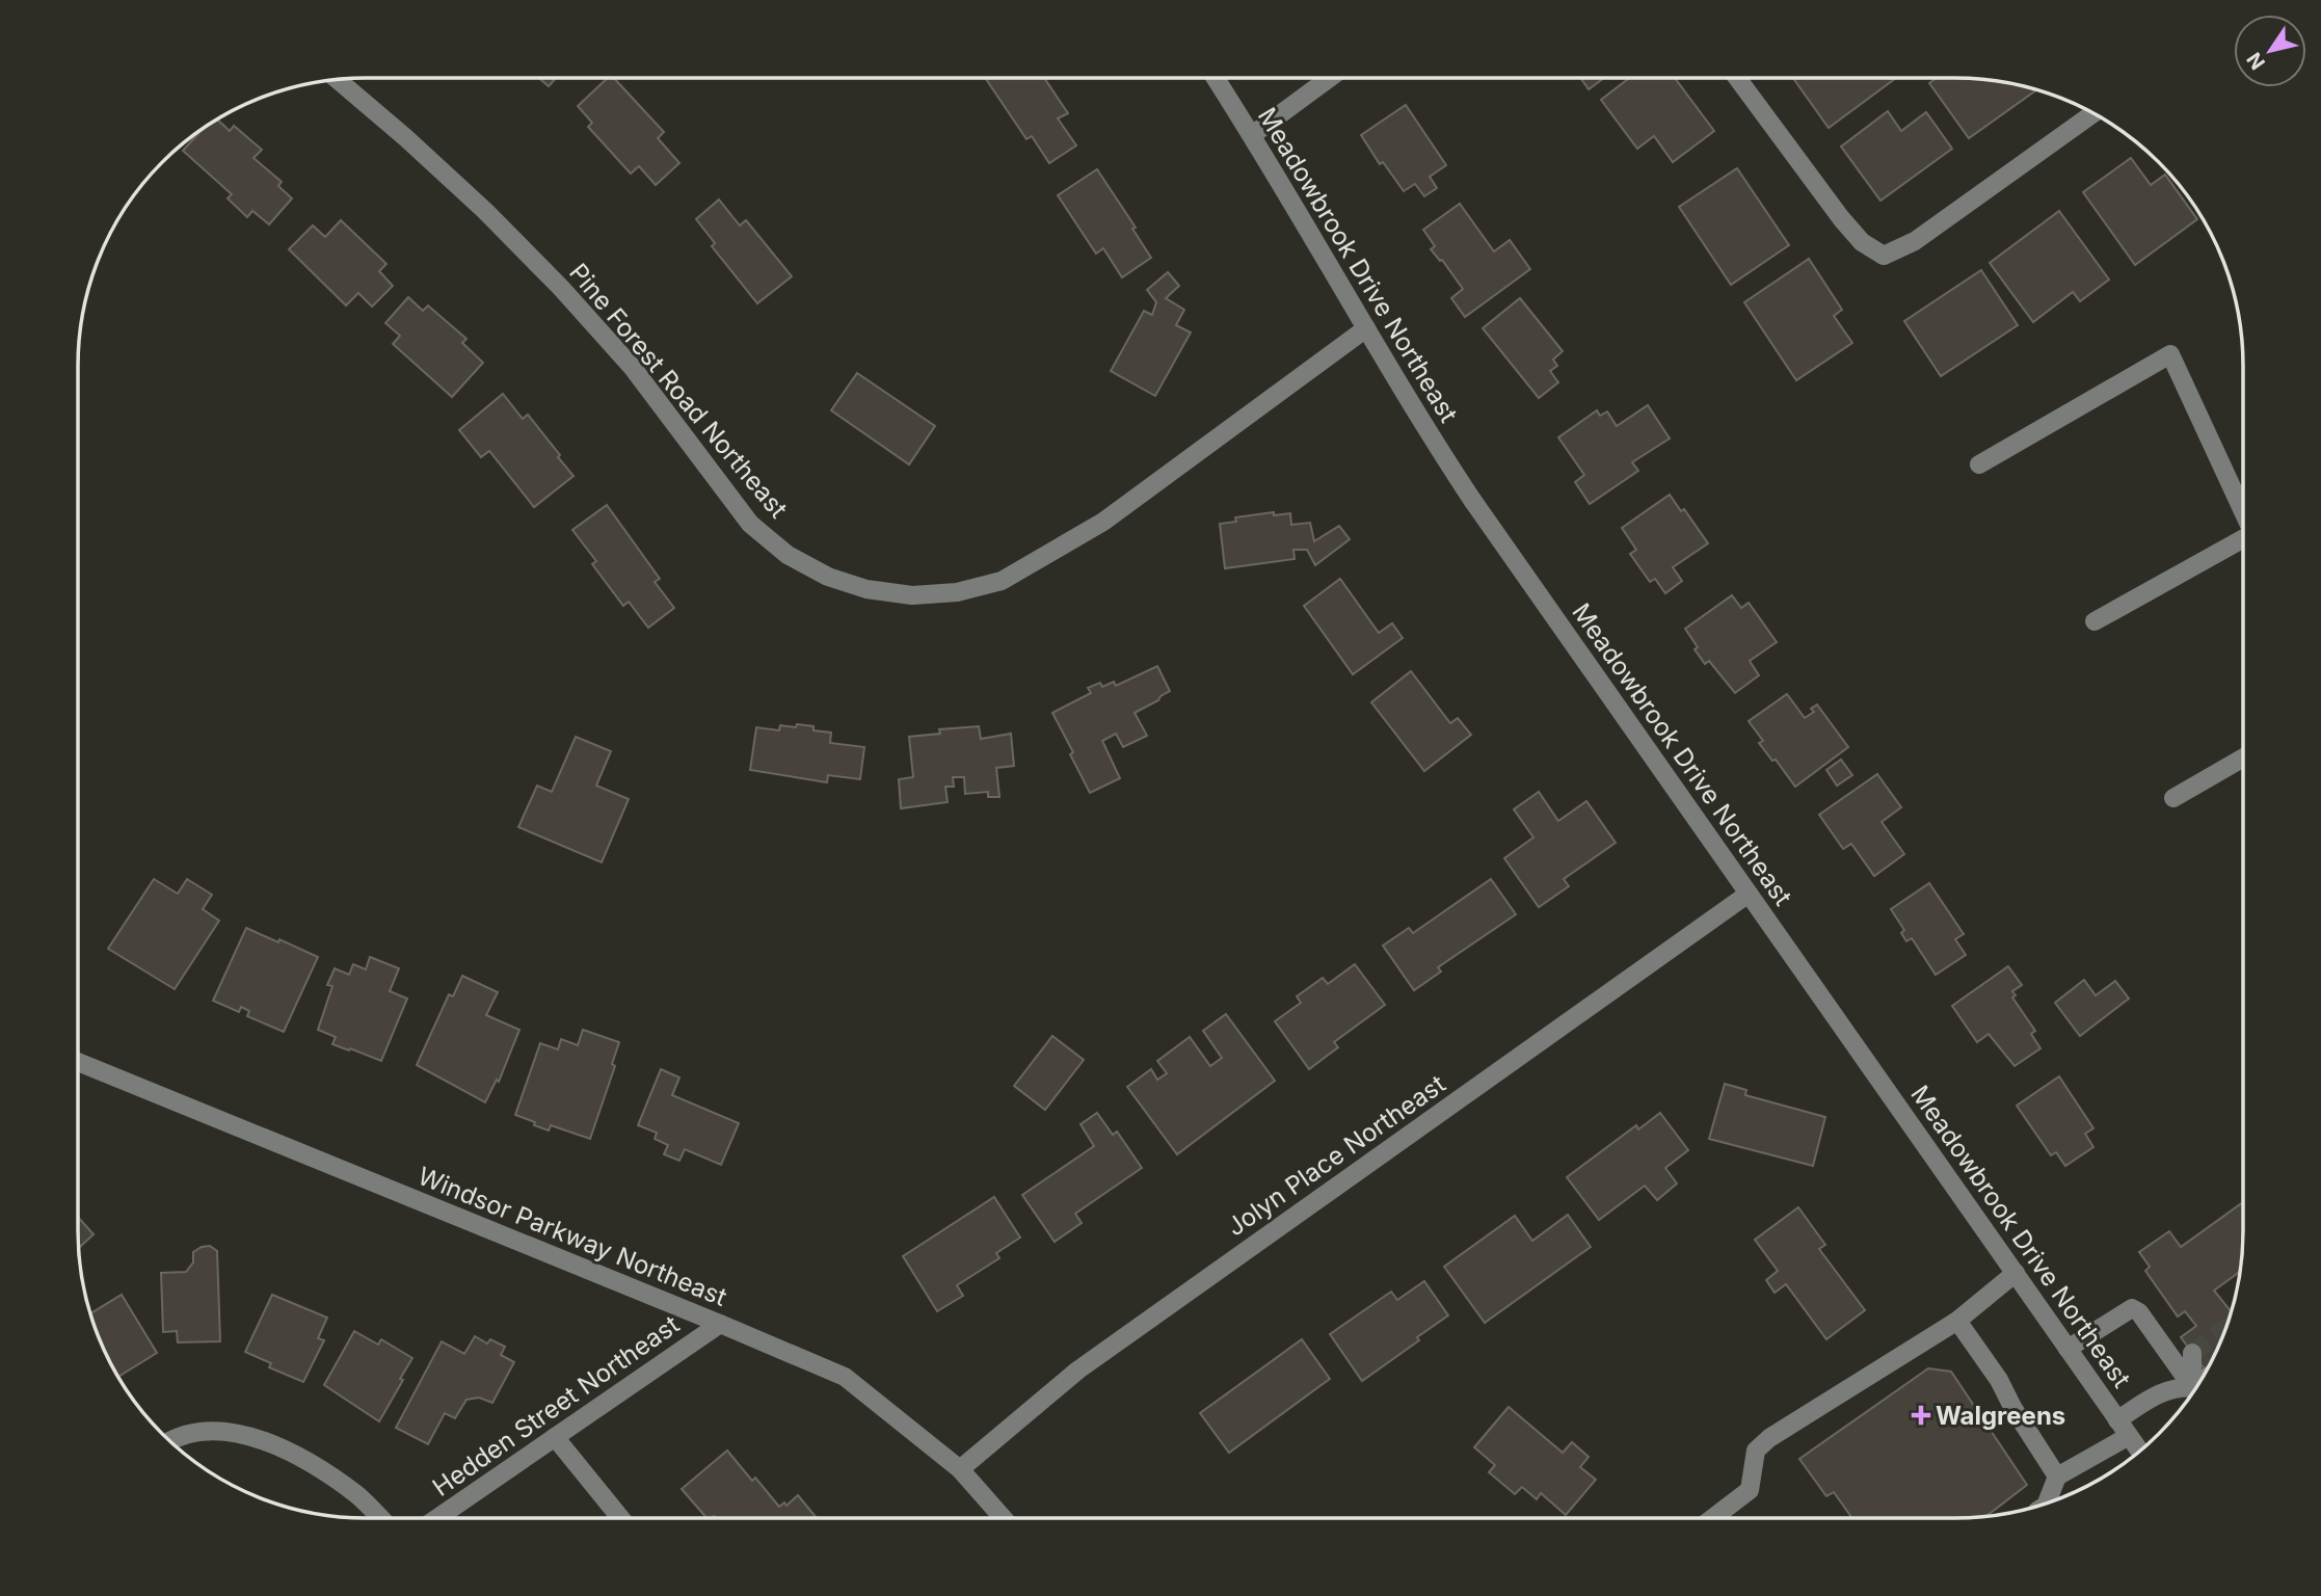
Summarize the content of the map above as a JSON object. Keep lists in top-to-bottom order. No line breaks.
{"streets":{"street":["Meadowbrook Drive Northeast","Pine Forest Road Northeast","Jolyn Place Northeast","Windsor Parkway Northeast","Hedden Street Northeast"]},"crossings":[["Meadowbrook Drive Northeast","Pine Forest Road Northeast"],["Meadowbrook Drive Northeast","Jolyn Place Northeast"],["Jolyn Place Northeast","Windsor Parkway Northeast"],["Windsor Parkway Northeast","Hedden Street Northeast"]],"places":{"health":["Walgreens"]},"north":"bottom left"}
